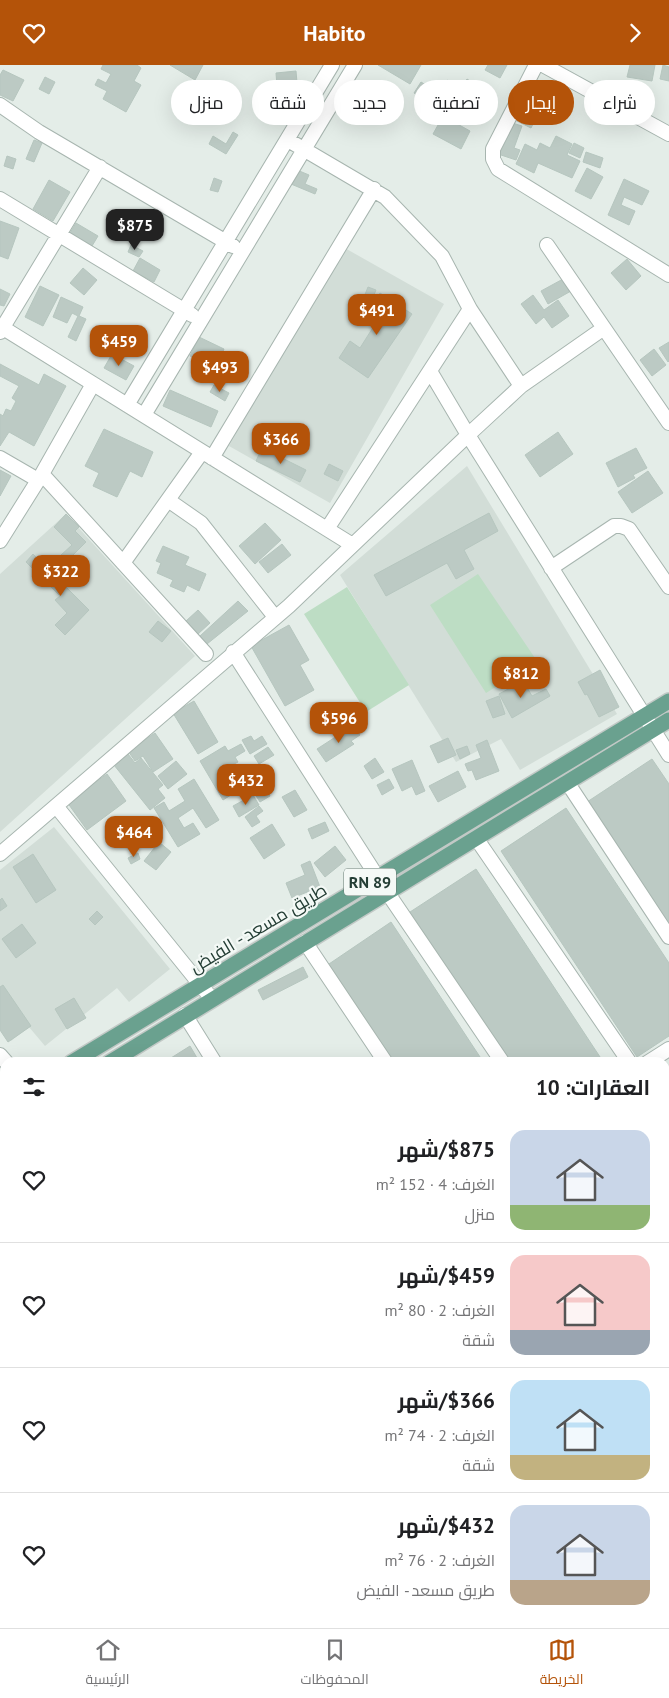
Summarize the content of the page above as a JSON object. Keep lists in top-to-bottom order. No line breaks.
{"streets":{"main road":["RN 89","طريق مسعد - الفيض"]},"page":{"header":"Habito","chip":["شراء","إيجار","تصفية","جديد","شقة","منزل"],"price":["$875","$491","$459","$493","$366","$322","$812","$596","$432","$464"],"heading":"العقارات: 10","list":[{"name":"$875/شهر","note":"الغرف: 4 · 152 m² · منزل"},{"name":"$459/شهر","note":"الغرف: 2 · 80 m² · شقة"},{"name":"$366/شهر","note":"الغرف: 2 · 74 m² · شقة"},{"name":"$432/شهر","note":"الغرف: 2 · 76 m² · طريق مسعد - الفيض"}],"tabs":["الخريطة","المحفوظات","الرئيسية"]}}
